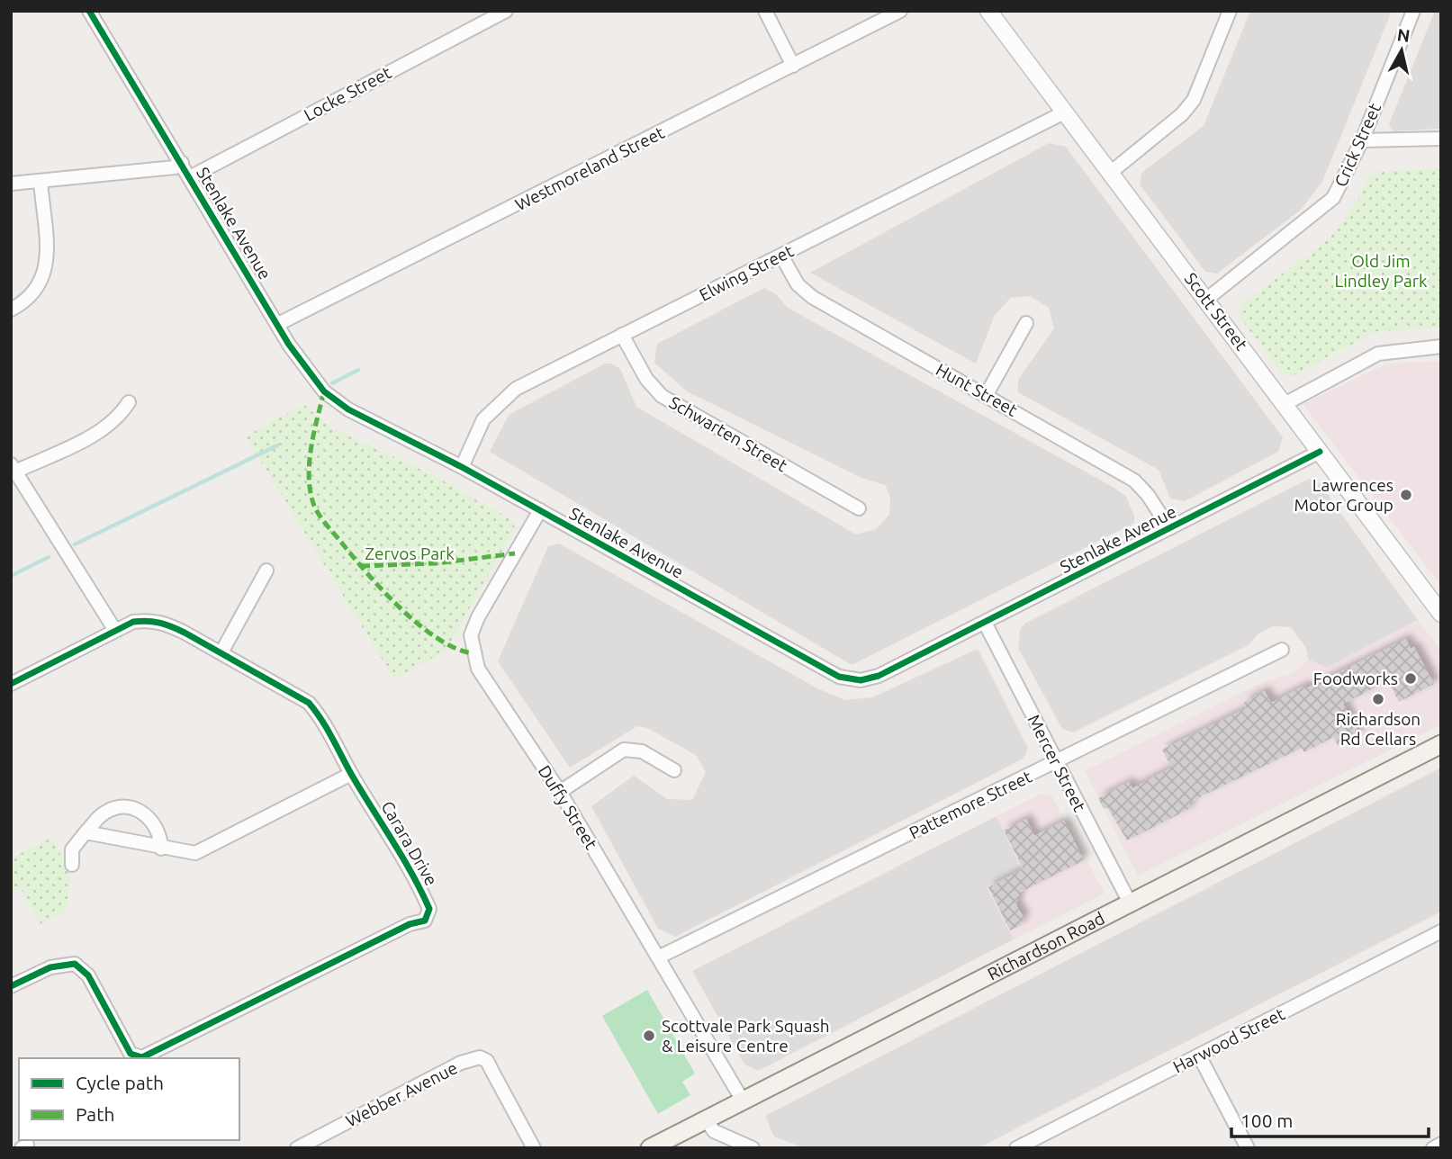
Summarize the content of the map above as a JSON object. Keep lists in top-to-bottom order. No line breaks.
{"streets":{"main road":["Richardson Road"],"street":["Locke Street","Crick Street","Westmoreland Street","Stenlake Avenue","Elwing Street","Scott Street","Hunt Street","Schwarten Street","Mercer Street","Pattemore Street","Duffy Street","Carara Drive","Harwood Street","Webber Avenue"]},"crossings":[["Locke Street","Stenlake Avenue"],["Crick Street","Scott Street"],["Westmoreland Street","Stenlake Avenue"],["Stenlake Avenue","Elwing Street"],["Stenlake Avenue","Scott Street"],["Stenlake Avenue","Hunt Street"],["Stenlake Avenue","Mercer Street"],["Stenlake Avenue","Duffy Street"],["Elwing Street","Scott Street"],["Elwing Street","Hunt Street"],["Elwing Street","Schwarten Street"],["Mercer Street","Pattemore Street"],["Mercer Street","Richardson Road"],["Pattemore Street","Duffy Street"],["Duffy Street","Richardson Road"]],"parks":["Old Jim Lindley Park","Zervos Park"],"places":["Lawrences Motor Group","Foodworks","Richardson Rd Cellars","Scottvale Park Squash & Leisure Centre"],"legend":["Cycle path","Path"],"scale_bar":"100 m","north":"top"}
